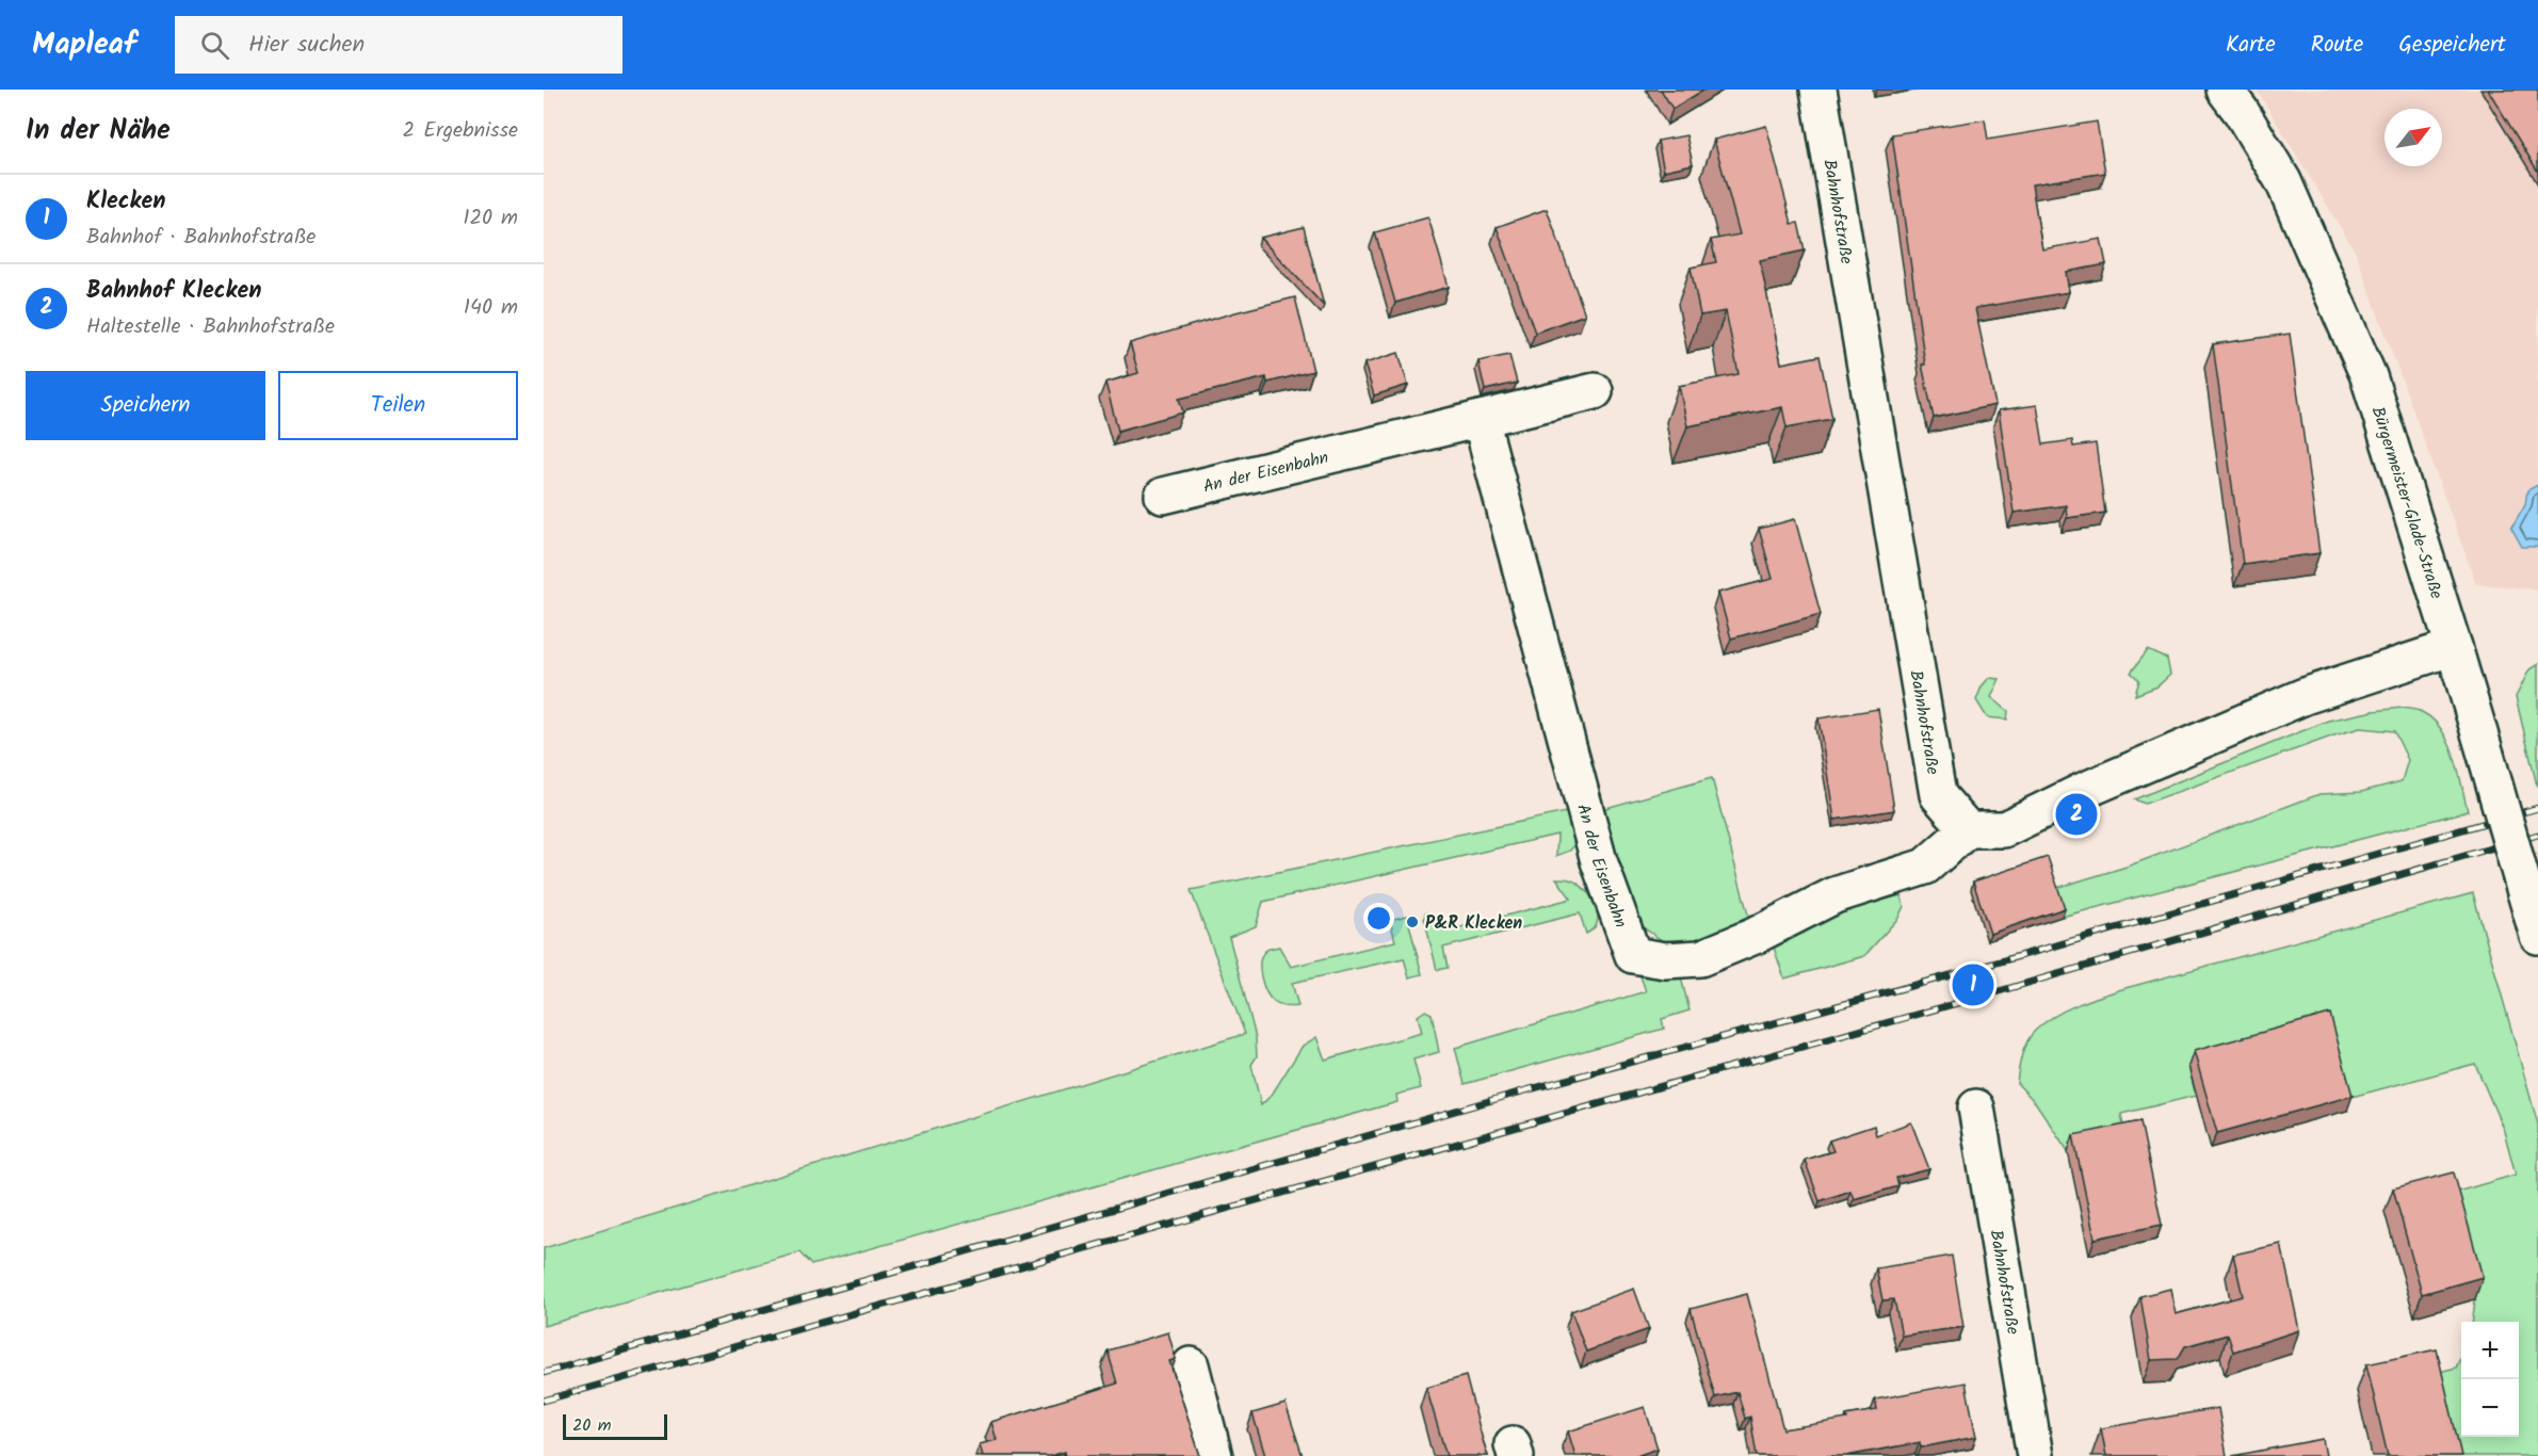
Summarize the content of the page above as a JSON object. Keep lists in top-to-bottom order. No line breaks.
{"streets":{"street":["Bahnhofstraße","An der Eisenbahn","Bürgermeister-Glade-Straße"]},"crossings":[["Bahnhofstraße","An der Eisenbahn"]],"places":["P&R Klecken"],"scale_bar":"20 m","north":"top right","page":{"header":"Mapleaf","search":"Hier suchen","nav":["Karte","Route","Gespeichert"],"heading":["In der Nähe","2 Ergebnisse"],"list":[{"mark":"1","name":"Klecken","note":"Bahnhof · Bahnhofstraße","value":"120 m"},{"mark":"2","name":"Bahnhof Klecken","note":"Haltestelle · Bahnhofstraße","value":"140 m"}],"buttons":["Speichern","Teilen"],"pins":["2","1"],"map_buttons":["+","−"],"scale":"20 m"}}
